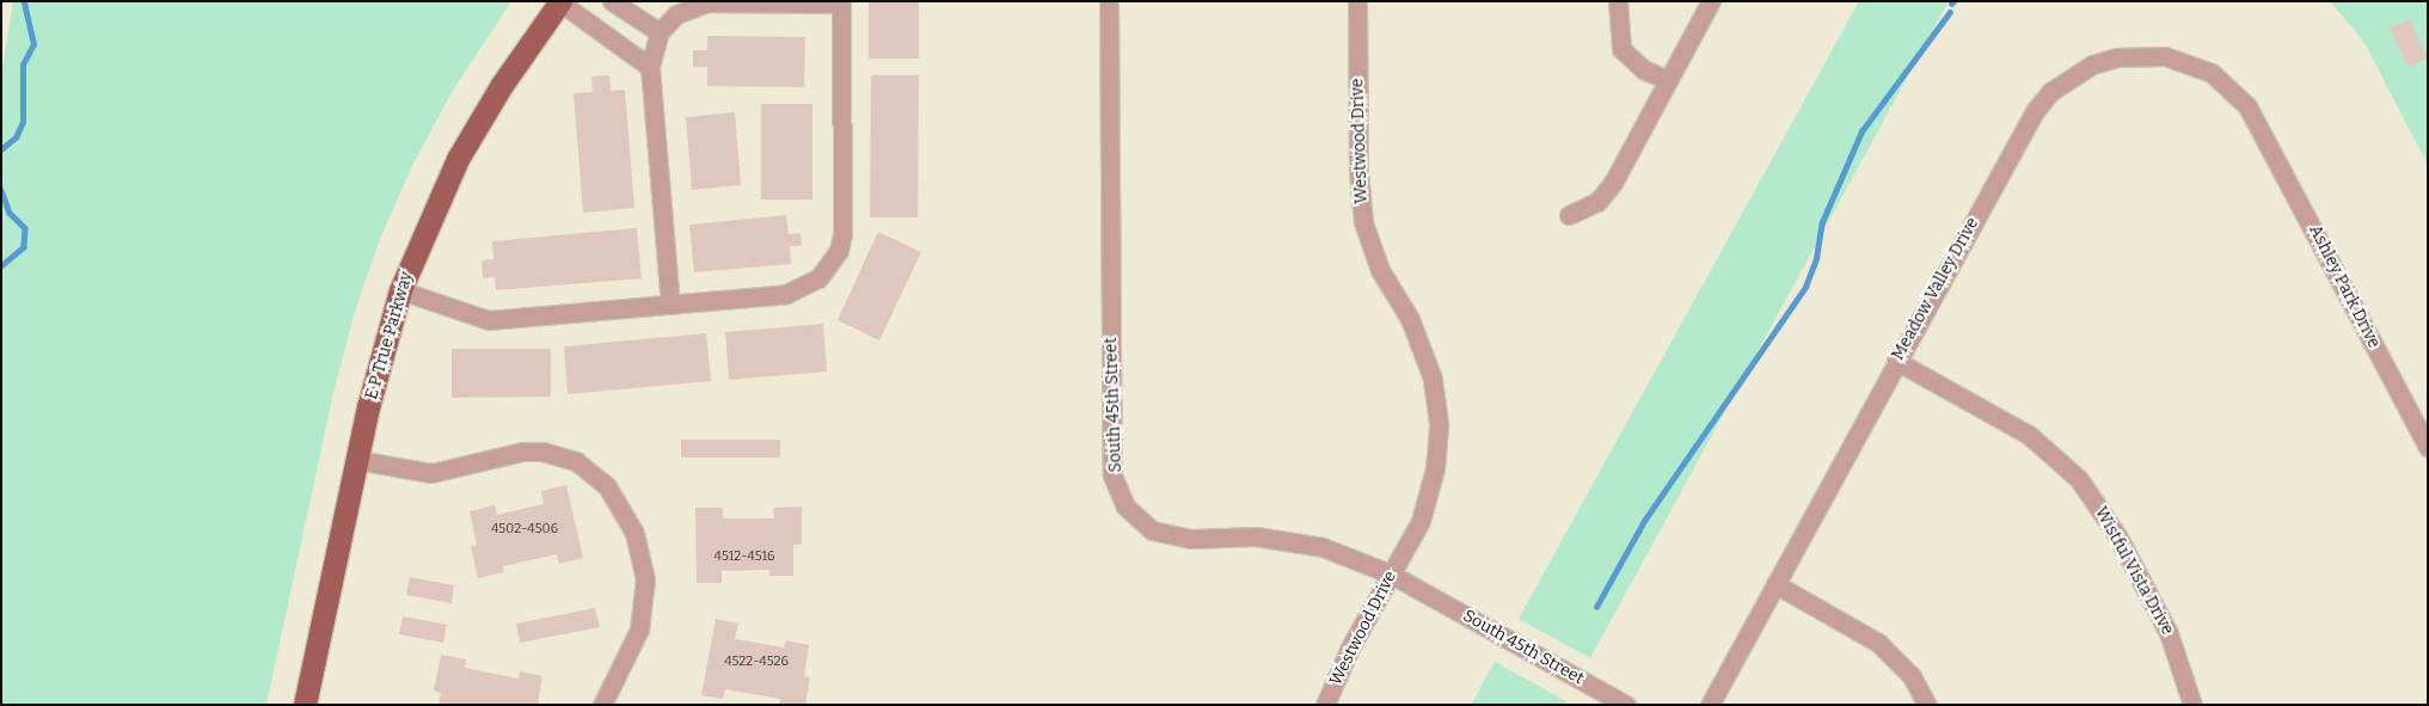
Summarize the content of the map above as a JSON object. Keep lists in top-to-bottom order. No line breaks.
{"streets":{"main road":["E P True Parkway"],"street":["Westwood Drive","Ashley Park Drive","Meadow Valley Drive","South 45th Street","Wistful Vista Drive"]},"crossings":[["Westwood Drive","South 45th Street"],["Ashley Park Drive","Meadow Valley Drive"],["Meadow Valley Drive","Wistful Vista Drive"]],"house_numbers":["4502-4506","4512-4516","4522-4526"]}
